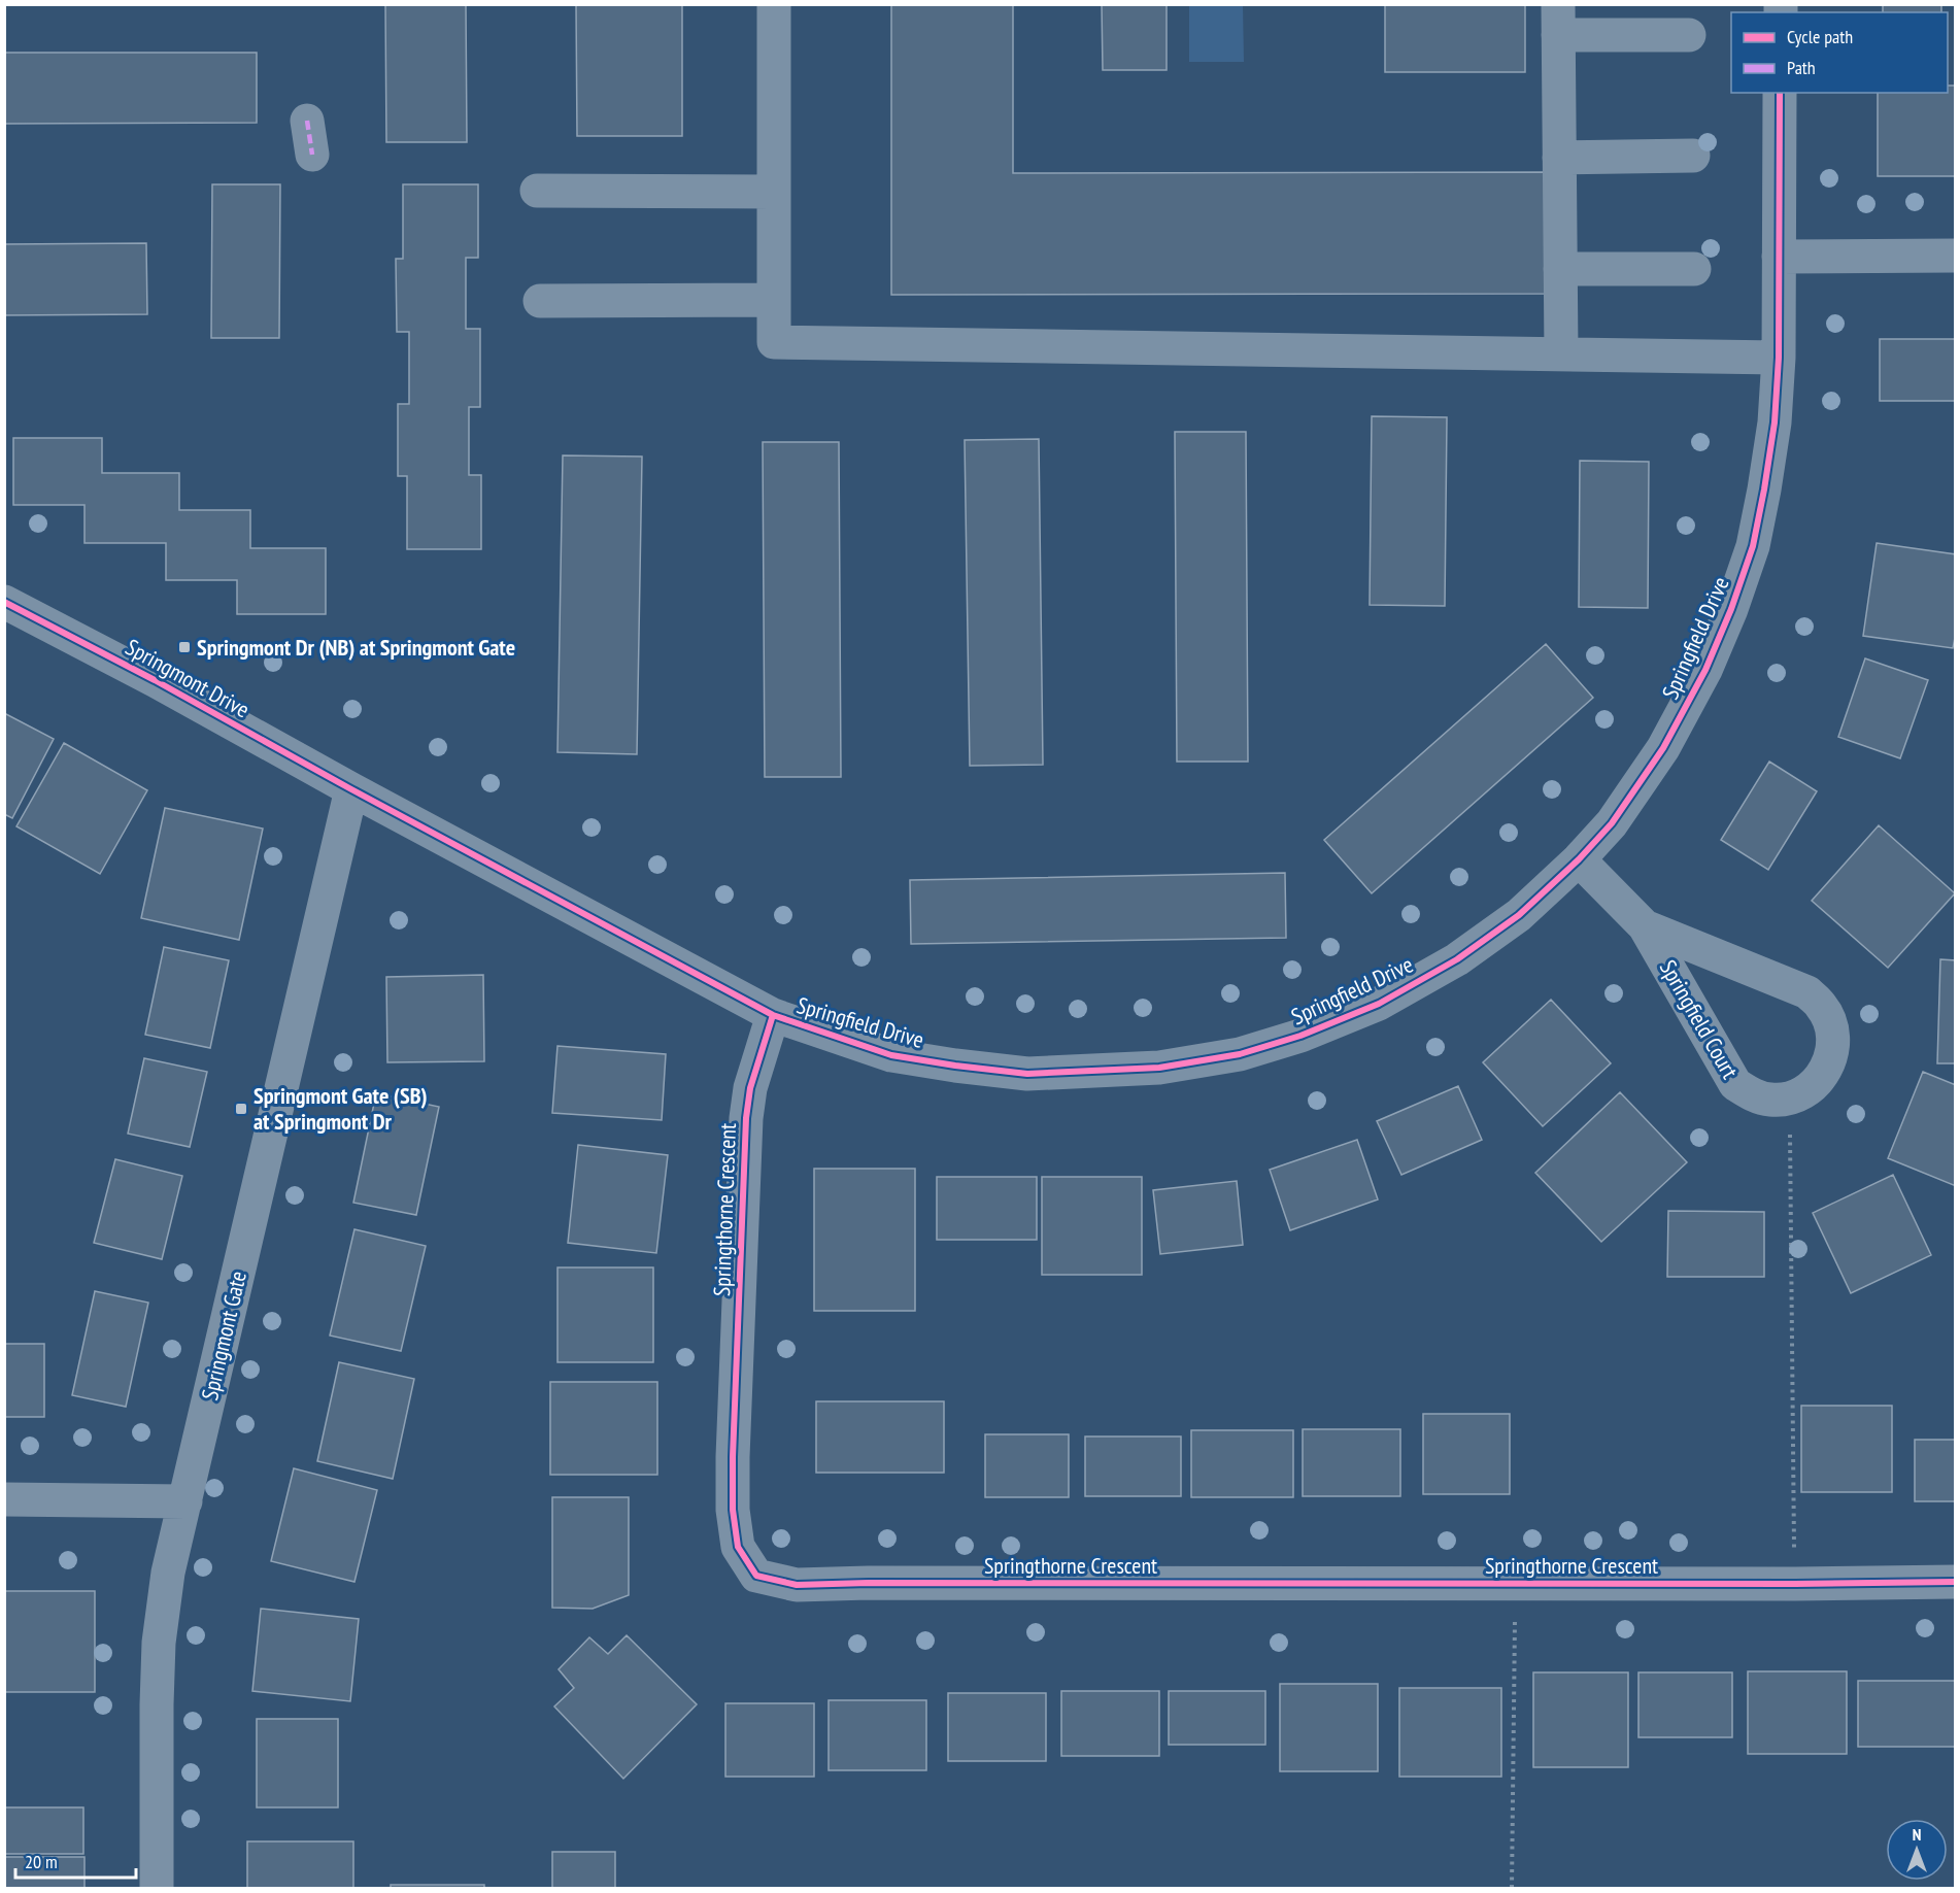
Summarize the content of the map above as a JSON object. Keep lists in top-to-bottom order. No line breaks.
{"streets":{"street":["Springfield Drive","Springmont Drive","Springfield Court","Springthorne Crescent","Springmont Gate"]},"crossings":[["Springfield Drive","Springmont Drive"],["Springfield Drive","Springfield Court"],["Springfield Drive","Springthorne Crescent"],["Springfield Drive","Springmont Gate"],["Springmont Drive","Springmont Gate"]],"places":{"transit":["Springmont Dr (NB) at Springmont Gate","Springmont Gate (SB) at Springmont Dr"]},"legend":["Cycle path","Path"],"scale_bar":"20 m","north":"top"}
